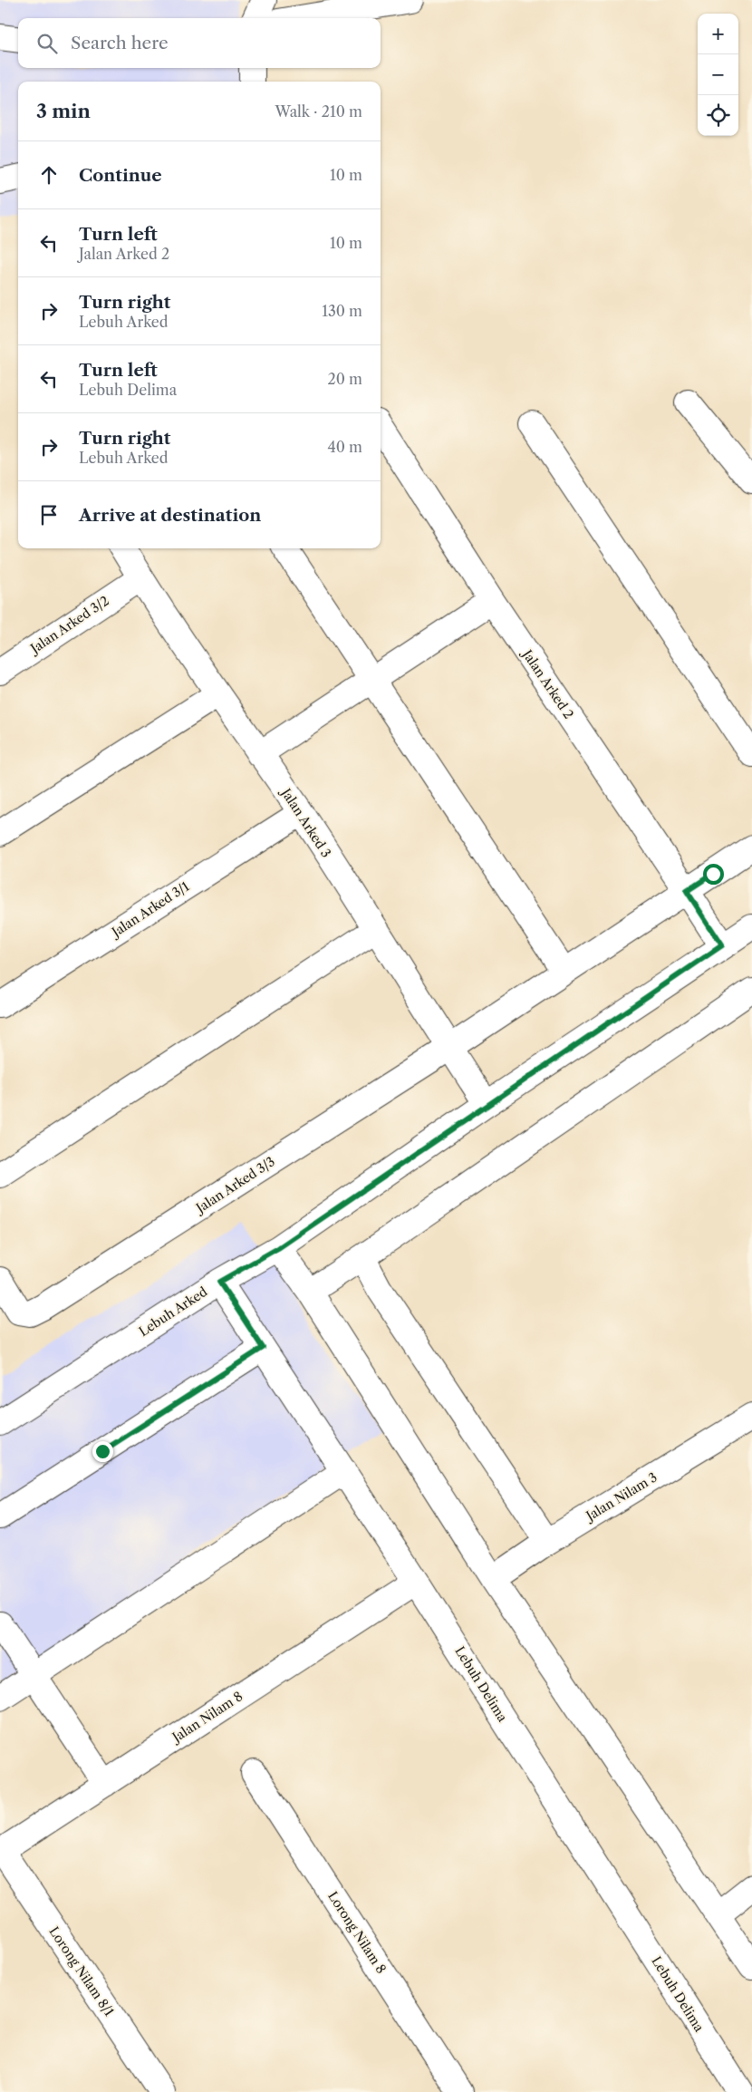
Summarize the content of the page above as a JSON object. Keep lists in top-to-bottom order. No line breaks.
{"streets":{"street":["Jalan Arked 3/2","Jalan Arked 2","Jalan Arked 3","Jalan Arked 3/1","Jalan Arked 3/3","Lebuh Arked","Jalan Nilam 3","Lebuh Delima","Jalan Nilam 8","Lorong Nilam 8","Lorong Nilam 8/1"]},"crossings":[["Jalan Arked 3/2","Jalan Arked 3"],["Jalan Arked 2","Jalan Arked 3/3"],["Jalan Arked 2","Lebuh Arked"],["Jalan Arked 3","Jalan Arked 3/1"],["Jalan Arked 3","Jalan Arked 3/3"],["Jalan Arked 3","Lebuh Arked"],["Lebuh Arked","Lebuh Delima"],["Lebuh Delima","Jalan Nilam 8"],["Jalan Nilam 8","Lorong Nilam 8/1"]],"page":{"map_buttons":["+","−"],"search":"Search here","heading":["3 min","Walk · 210 m"],"list":[["Continue","10 m"],["Turn left","Jalan Arked 2","10 m"],["Turn right","Lebuh Arked","130 m"],["Turn left","Lebuh Delima","20 m"],["Turn right","Lebuh Arked","40 m"],"Arrive at destination"]}}
